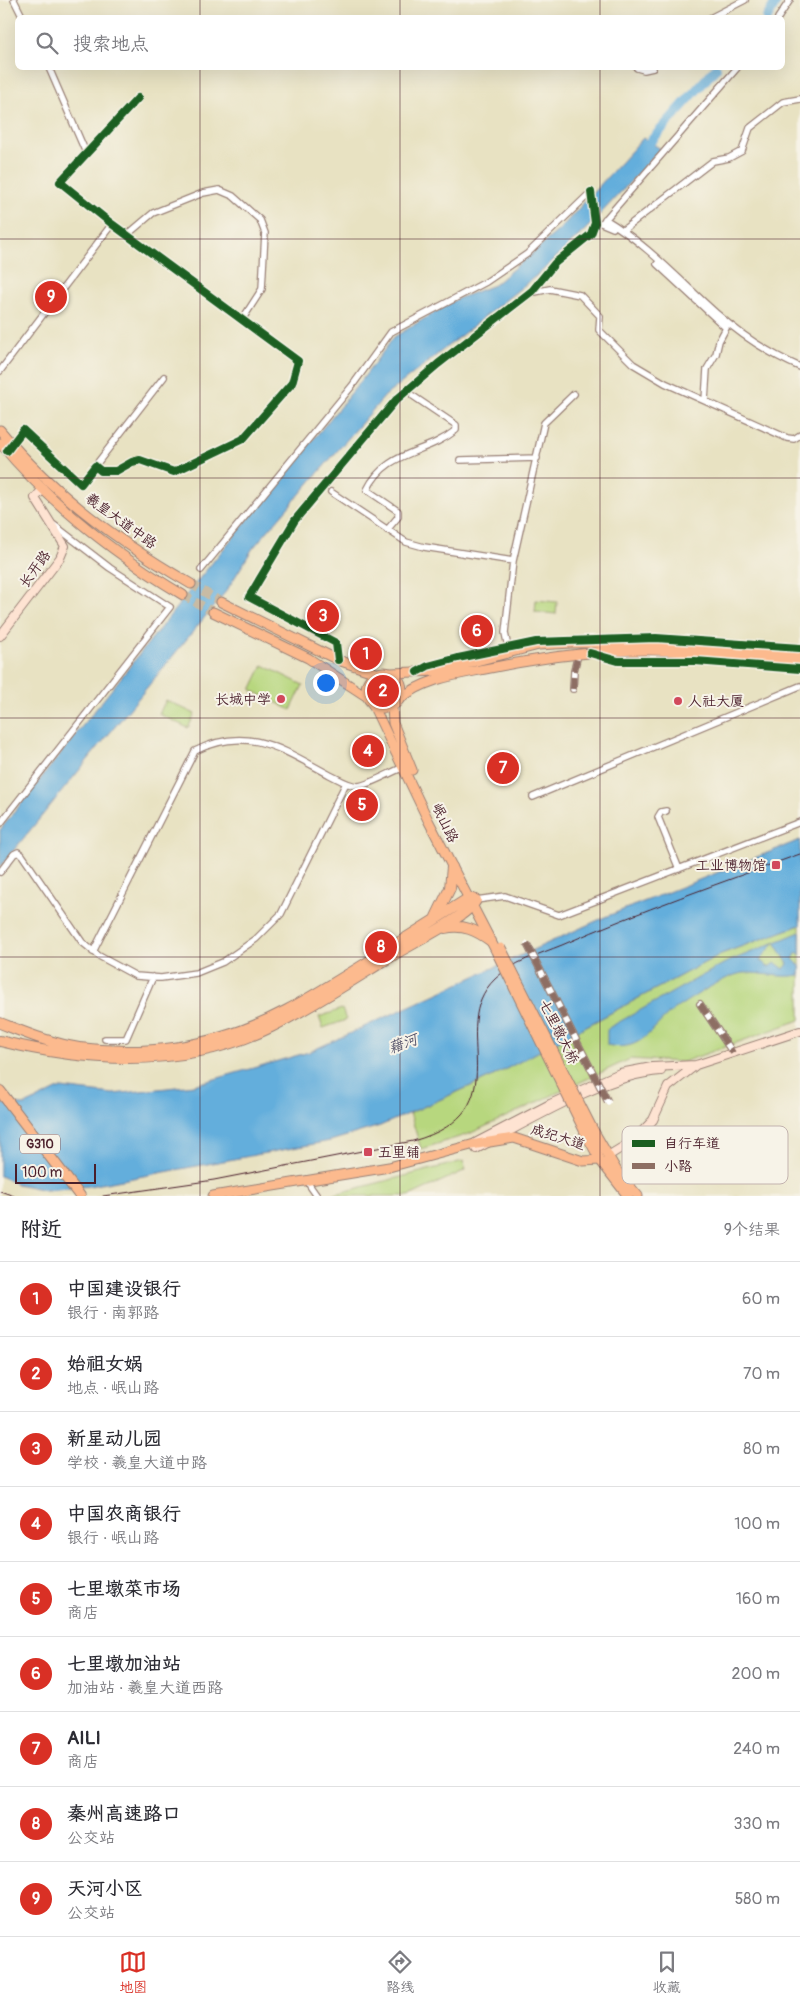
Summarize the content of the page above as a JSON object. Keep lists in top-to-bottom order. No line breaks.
{"streets":{"highway":["G310"],"main road":["羲皇大道中路","长开路","岷山路","七里墩大桥","成纪大道"]},"crossings":[["羲皇大道中路","长开路"],["岷山路","七里墩大桥"],["七里墩大桥","成纪大道"]],"water":["藉河"],"places":{"other":["长城中学","人社大厦"],"transit":["工业博物馆","五里铺"]},"legend":["自行车道","小路"],"scale_bar":"100 m","page":{"search":"搜索地点","pins":["9","3","6","1","2","4","7","5","8"],"scale":"100 m","heading":["附近","9个结果"],"list":[{"mark":"1","name":"中国建设银行","note":"银行 · 南郭路","value":"60 m"},{"mark":"2","name":"始祖女娲","note":"地点 · 岷山路","value":"70 m"},{"mark":"3","name":"新星动儿园","note":"学校 · 羲皇大道中路","value":"80 m"},{"mark":"4","name":"中国农商银行","note":"银行 · 岷山路","value":"100 m"},{"mark":"5","name":"七里墩菜市场","note":"商店","value":"160 m"},{"mark":"6","name":"七里墩加油站","note":"加油站 · 羲皇大道西路","value":"200 m"},{"mark":"7","name":"AILI","note":"商店","value":"240 m"},{"mark":"8","name":"秦州高速路口","note":"公交站","value":"330 m"},{"mark":"9","name":"天河小区","note":"公交站","value":"580 m"}],"nav":["地图","路线","收藏"]}}
